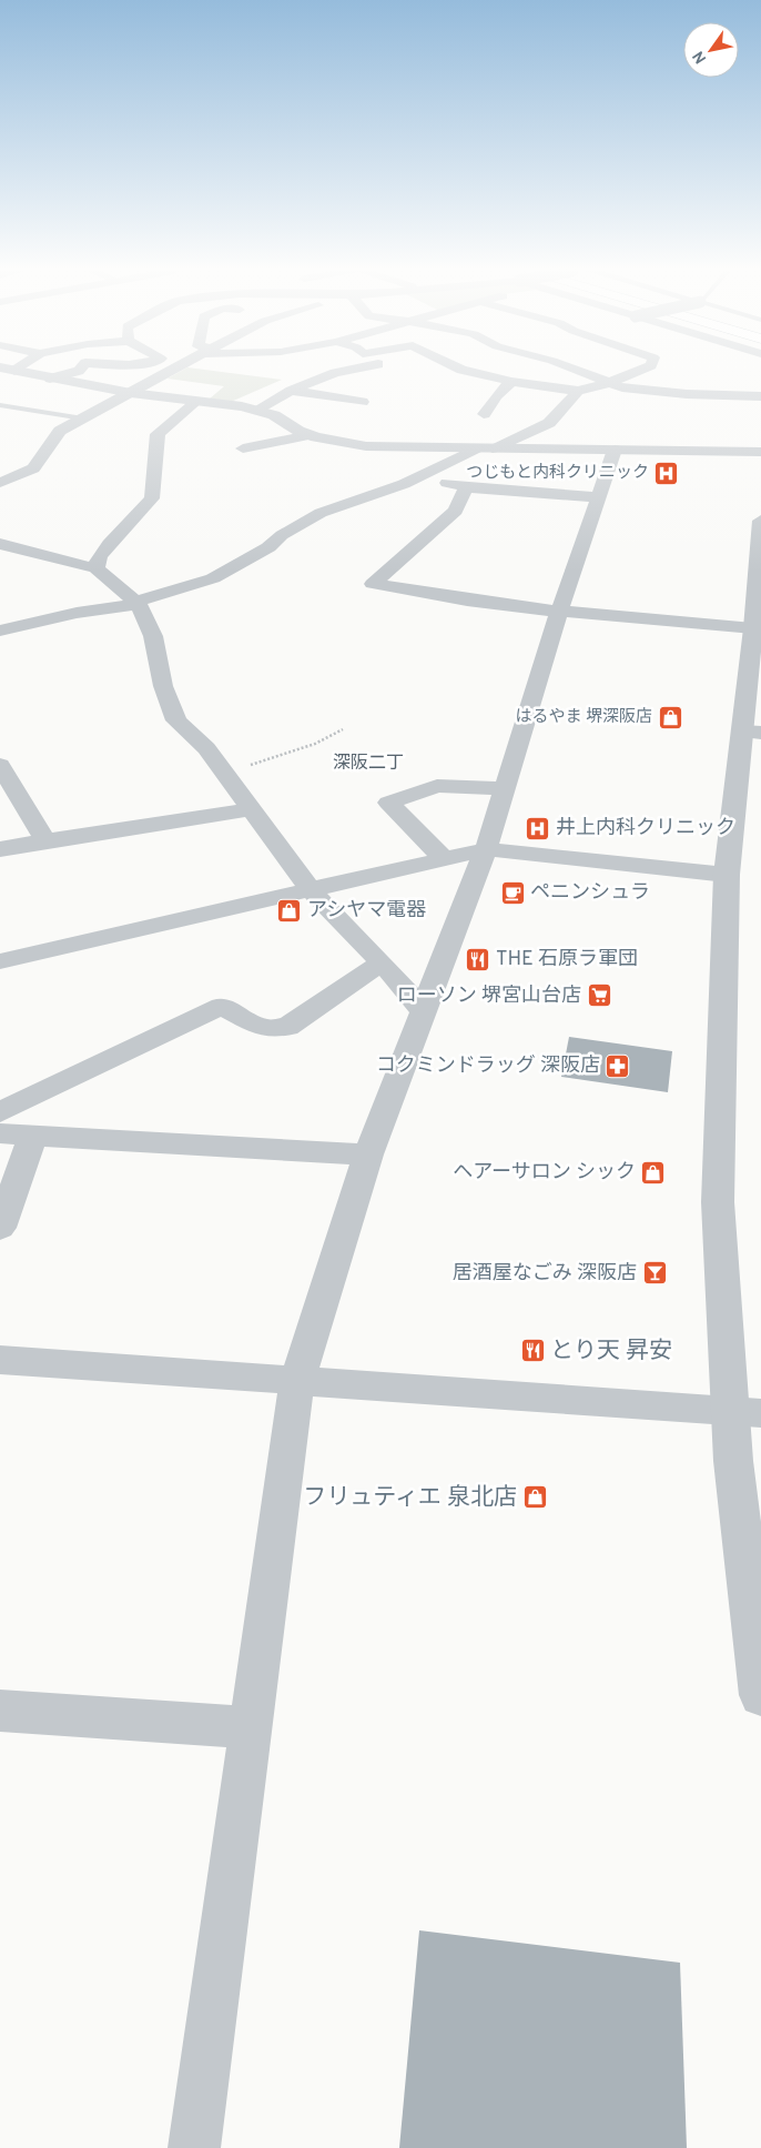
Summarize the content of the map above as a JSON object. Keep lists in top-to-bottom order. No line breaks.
{"districts":["深阪二丁"],"places":{"hospital":["つじもと内科クリニック","井上内科クリニック"],"shop":["はるやま 堺深阪店","アシヤマ電器","ヘアーサロン シック","フリュティエ 泉北店"],"cafe":["ペニンシュラ"],"restaurant":["THE 石原ラ軍団","とり天 昇安"],"supermarket":["ローソン 堺宮山台店"],"pharmacy":["コクミンドラッグ 深阪店"],"bar":["居酒屋なごみ 深阪店"]},"north":"bottom left"}
